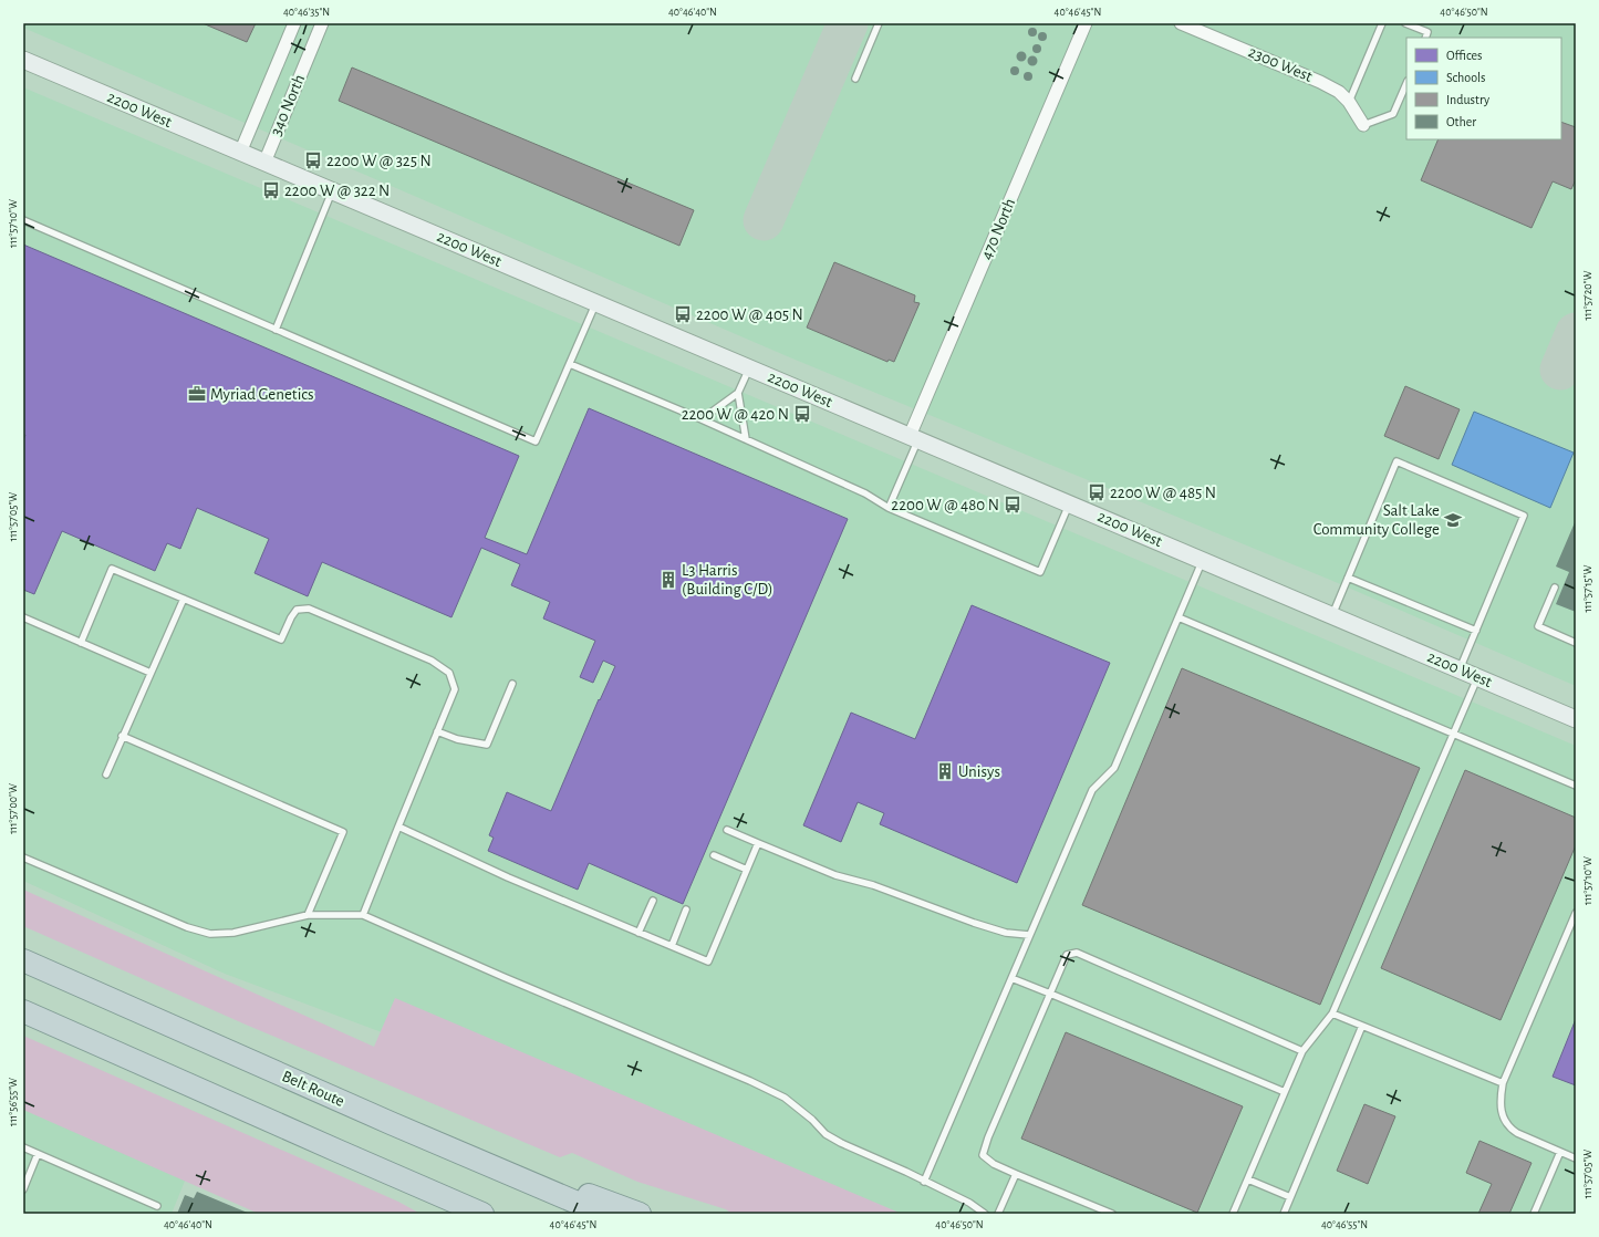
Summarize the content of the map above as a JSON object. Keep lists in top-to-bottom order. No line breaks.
{"streets":{"highway":["Belt Route"],"street":["2300 West","340 North","2200 West","470 North"]},"crossings":[["340 North","2200 West"],["2200 West","470 North"]],"places":{"bus stop":["2200 W @ 325 N","2200 W @ 322 N","2200 W @ 405 N","2200 W @ 420 N","2200 W @ 485 N","2200 W @ 480 N"],"office":["Myriad Genetics"],"school or university":["Salt Lake Community College"],"building":["L3 Harris (Building C/D)","Unisys"]},"legend":["Offices","Schools","Industry","Other"],"coordinates":["40°46'35\"N","40°46'40\"N","40°46'45\"N","40°46'50\"N","111°57'10\"W","111°57'20\"W","111°57'05\"W","111°57'15\"W","111°57'00\"W","111°56'55\"W","40°46'55\"N"]}
